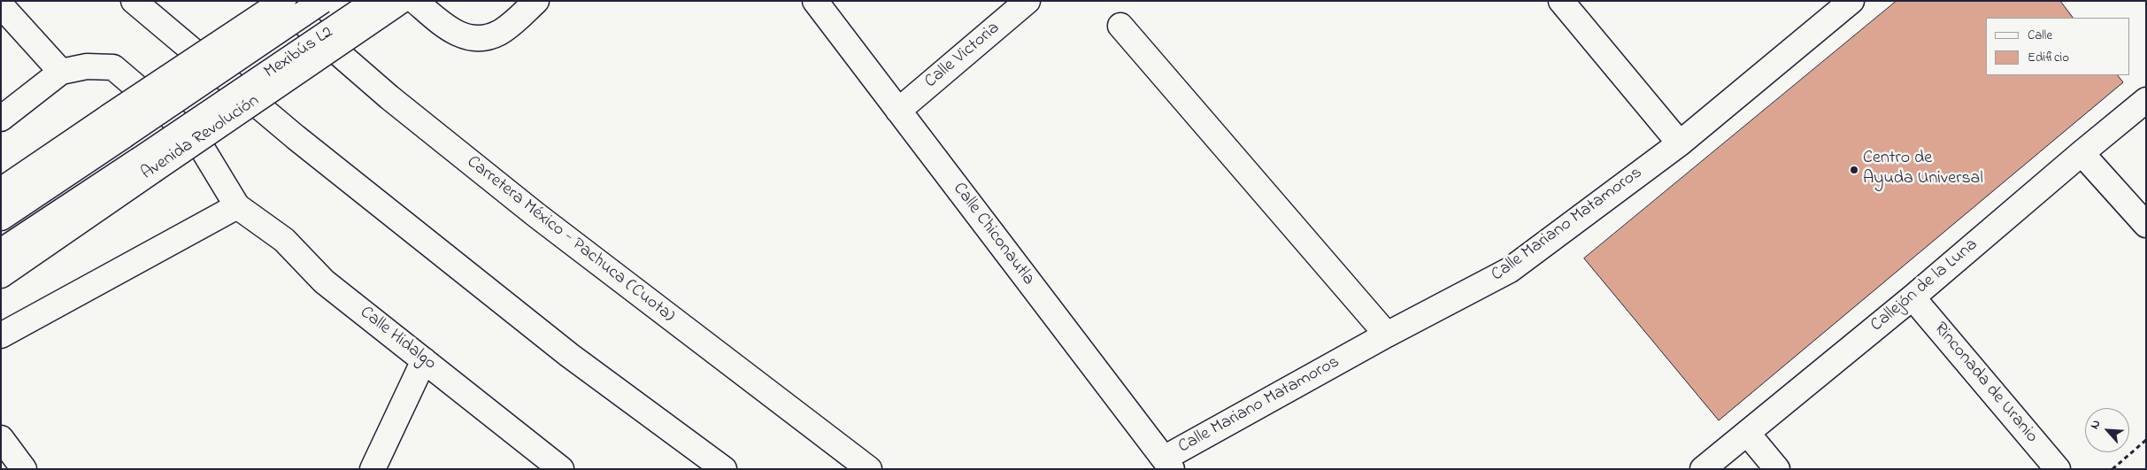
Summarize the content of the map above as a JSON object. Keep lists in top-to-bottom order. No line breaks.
{"streets":{"main road":["Mexibús L2","Calle Victoria","Avenida Revolución","Calle Mariano Matamoros","Calle Chiconautla","Carretera México - Pachuca (Cuota)","Callejón de la Luna","Calle Hidalgo","Rinconada de Uranio"]},"crossings":[["Mexibús L2","Avenida Revolución"],["Calle Victoria","Calle Chiconautla"],["Calle Mariano Matamoros","Calle Chiconautla"],["Callejón de la Luna","Rinconada de Uranio"]],"places":["Centro de Ayuda Universal"],"legend":["Calle","Edificio"],"north":"top left"}
